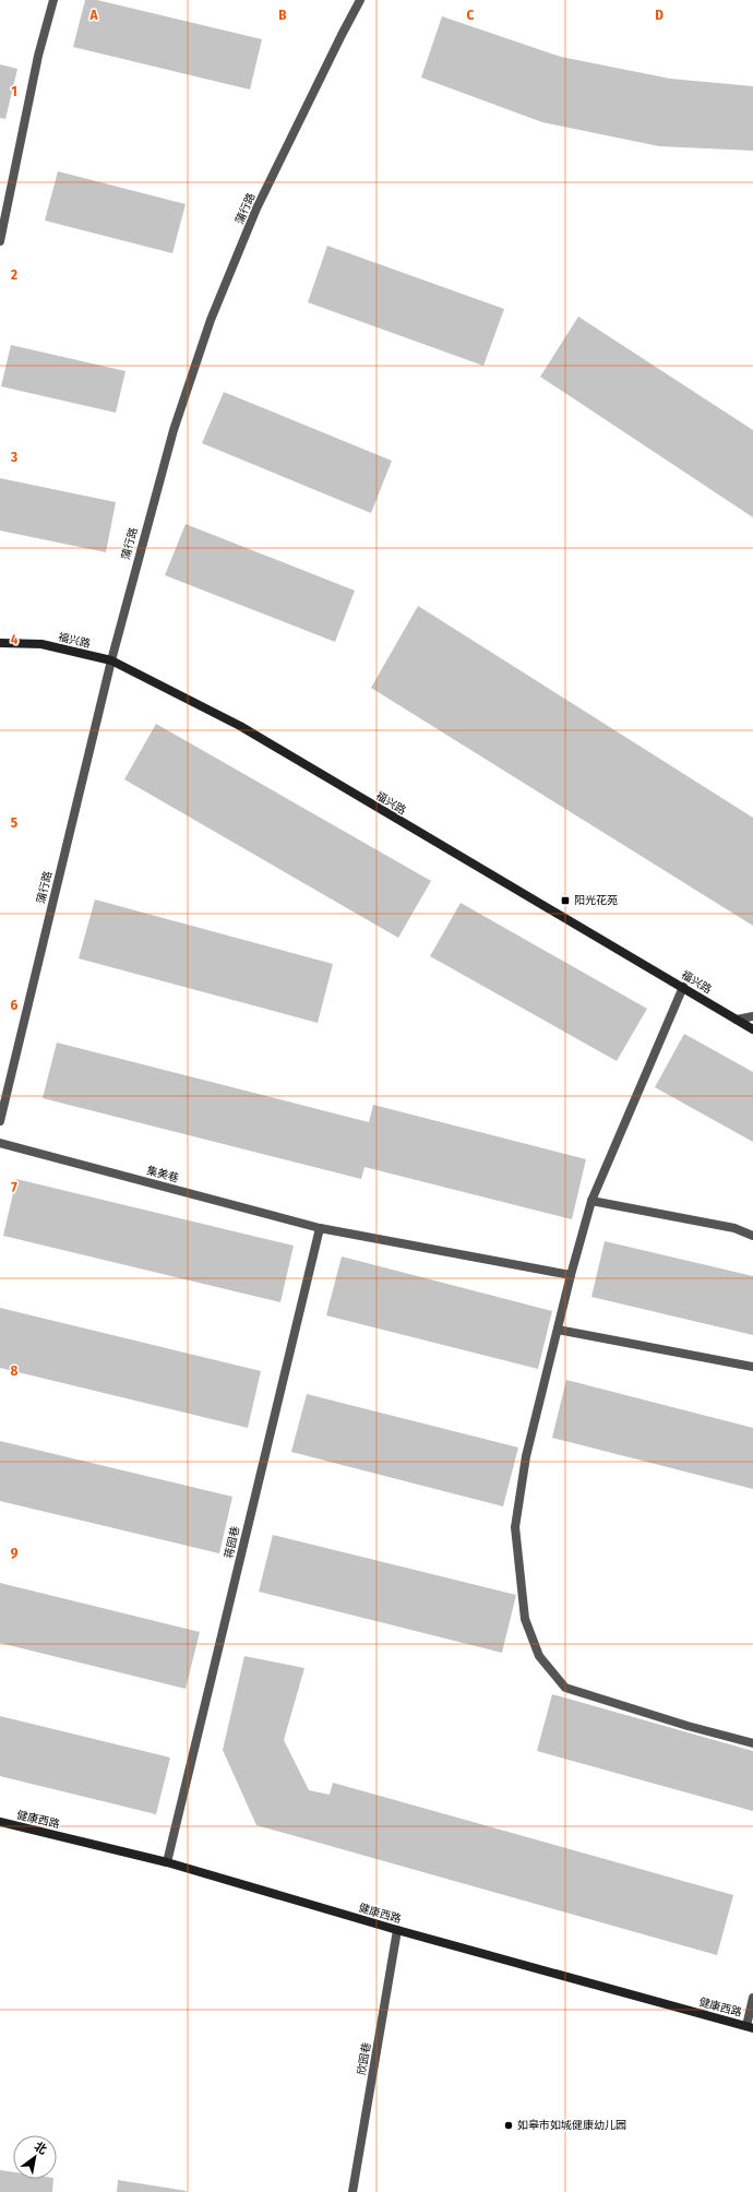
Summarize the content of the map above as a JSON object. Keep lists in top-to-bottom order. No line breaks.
{"streets":{"street":["蒲行路","福兴路","集美巷","蒋园巷","健康西路","欣园巷"]},"crossings":[["蒲行路","福兴路"],["集美巷","蒋园巷"],["蒋园巷","健康西路"],["健康西路","欣园巷"]],"places":{"transit":["阳光花苑"],"other":["如皋市如城健康幼儿园"]},"north":"top right","grid":{"columns":["A","B","C","D"],"rows":["1","2","3","4","5","6","7","8","9"]}}
